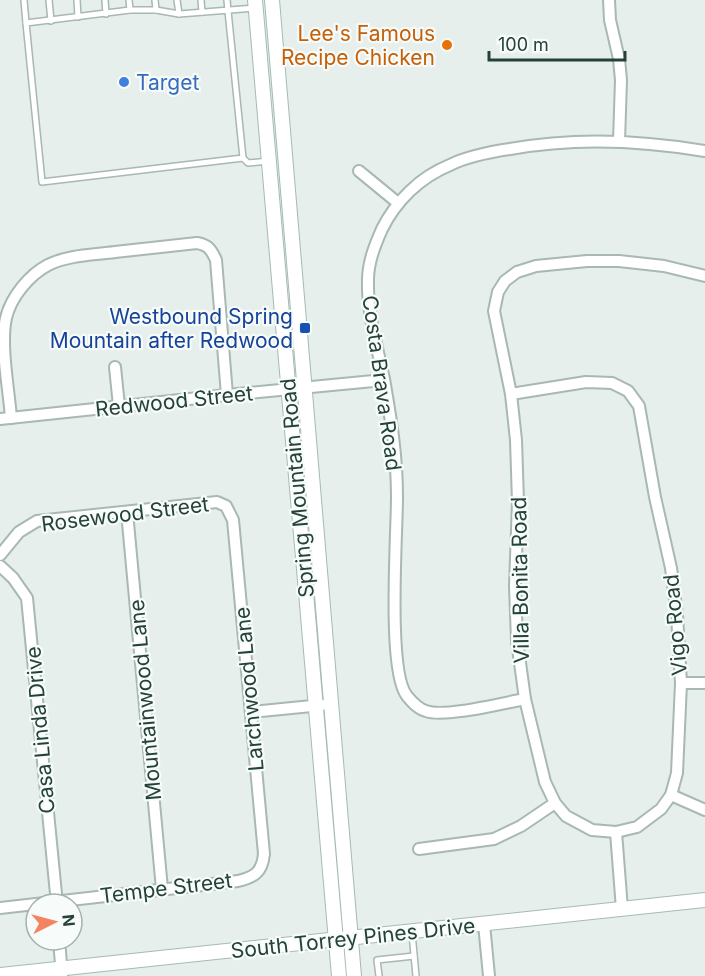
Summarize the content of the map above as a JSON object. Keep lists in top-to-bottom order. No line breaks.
{"streets":{"main road":["Spring Mountain Road","South Torrey Pines Drive"],"street":["Costa Brava Road","Redwood Street","Rosewood Street","Villa Bonita Road","Vigo Road","Larchwood Lane","Mountainwood Lane","Casa Linda Drive","Tempe Street"]},"crossings":[["Costa Brava Road","Redwood Street"],["Costa Brava Road","Villa Bonita Road"],["Redwood Street","Spring Mountain Road"],["Spring Mountain Road","South Torrey Pines Drive"],["Rosewood Street","Larchwood Lane"],["Rosewood Street","Mountainwood Lane"],["Villa Bonita Road","Vigo Road"],["Larchwood Lane","Tempe Street"],["Mountainwood Lane","Tempe Street"]],"places":{"other":["Lee's Famous Recipe Chicken","Target"],"transit":["Westbound Spring Mountain after Redwood"]},"scale_bar":"100 m","north":"right"}
